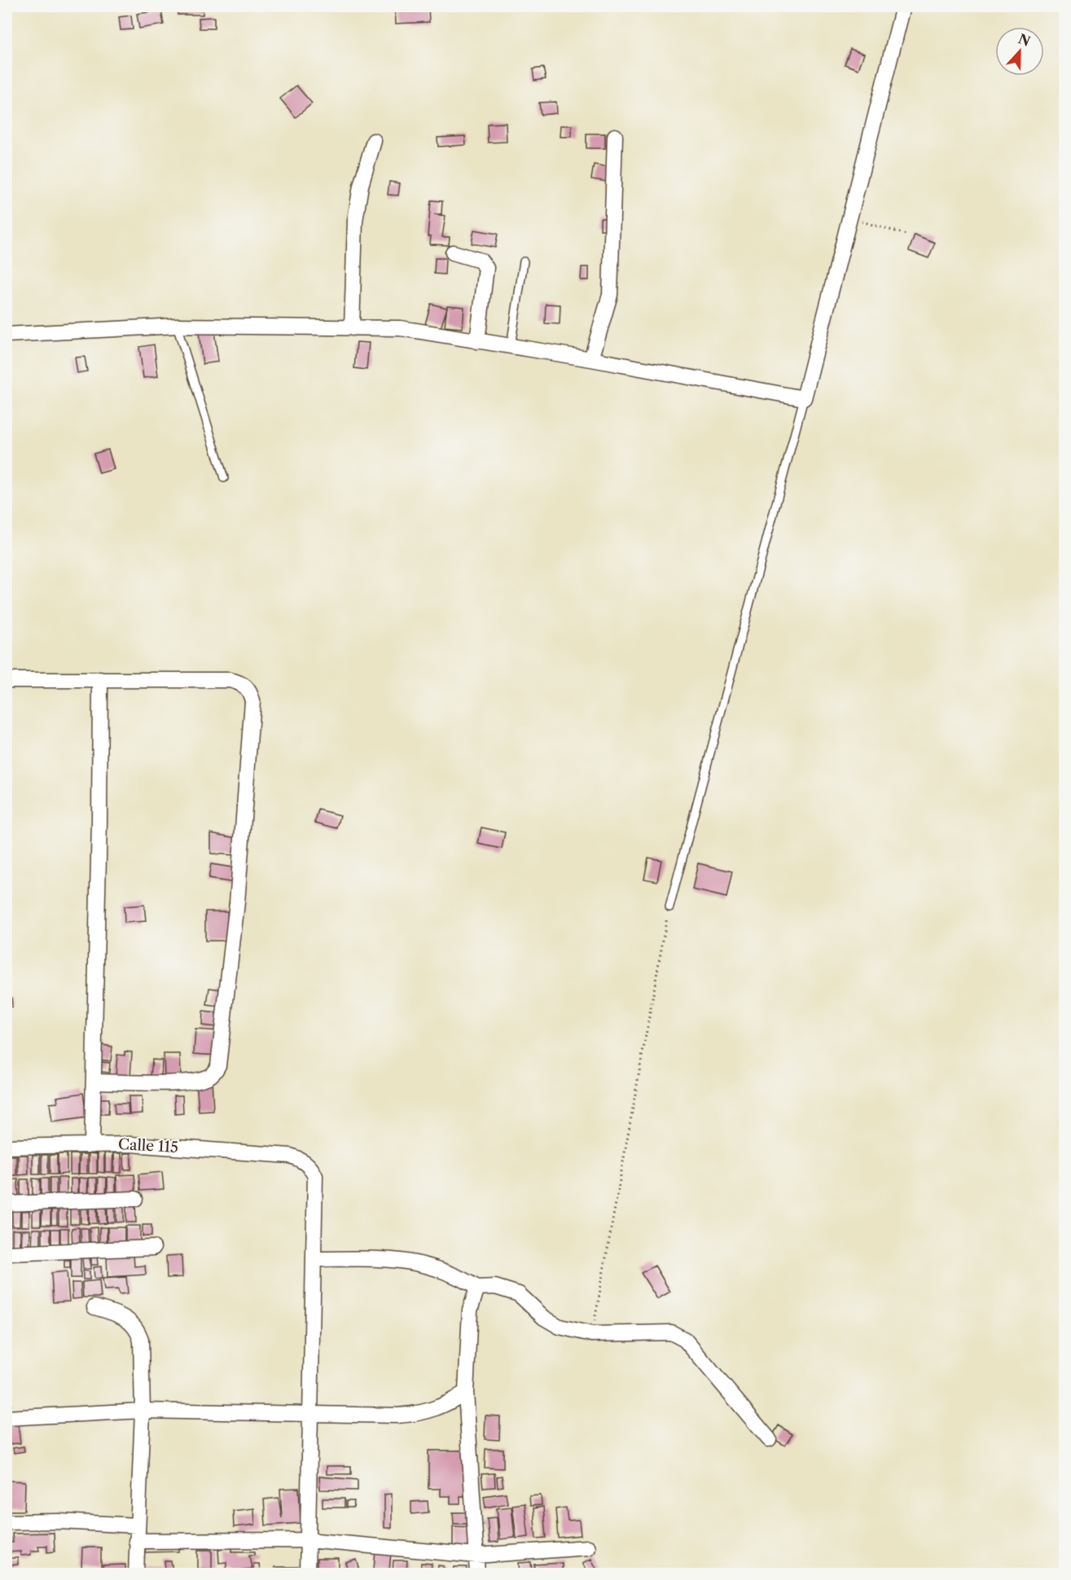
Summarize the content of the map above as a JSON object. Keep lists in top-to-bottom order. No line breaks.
{"streets":{"street":["Calle 115"]},"north":"top"}
